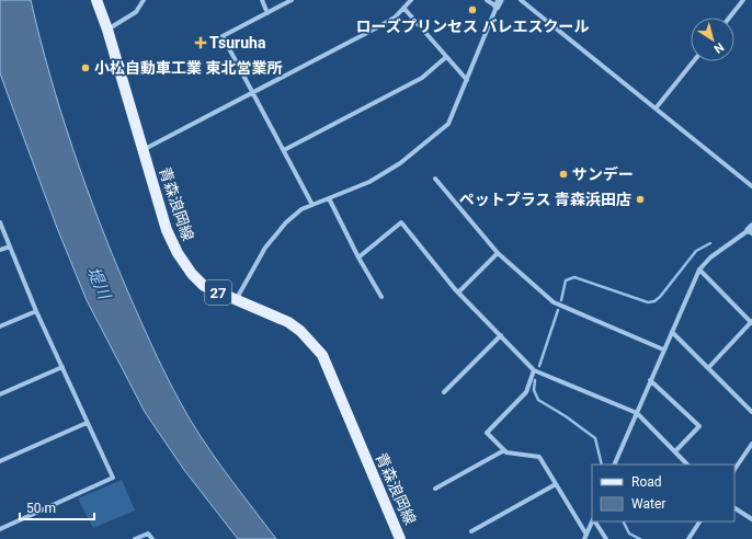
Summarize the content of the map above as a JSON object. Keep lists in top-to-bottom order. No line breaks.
{"streets":{"main road":["青森浪岡線","27"]},"water":["堤川"],"places":{"other":["ローズプリンセス バレエスクール","小松自動車工業 東北営業所","サンデー","ペットプラス 青森浜田店"],"health":["Tsuruha"]},"legend":["Road","Water"],"scale_bar":"50 m","north":"bottom right"}
